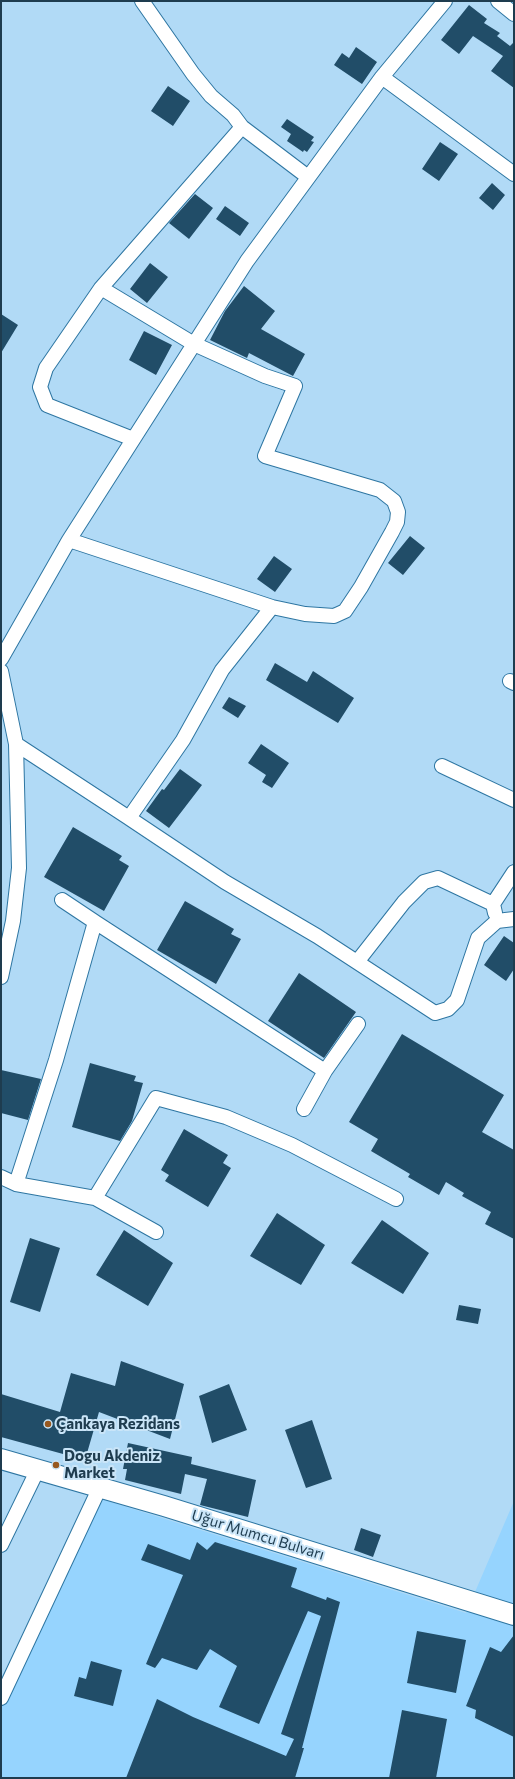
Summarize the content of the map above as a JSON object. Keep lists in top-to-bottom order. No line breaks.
{"streets":{"street":["Uğur Mumcu Bulvarı"]},"places":["Çankaya Rezidans","Dogu Akdeniz Market"]}
